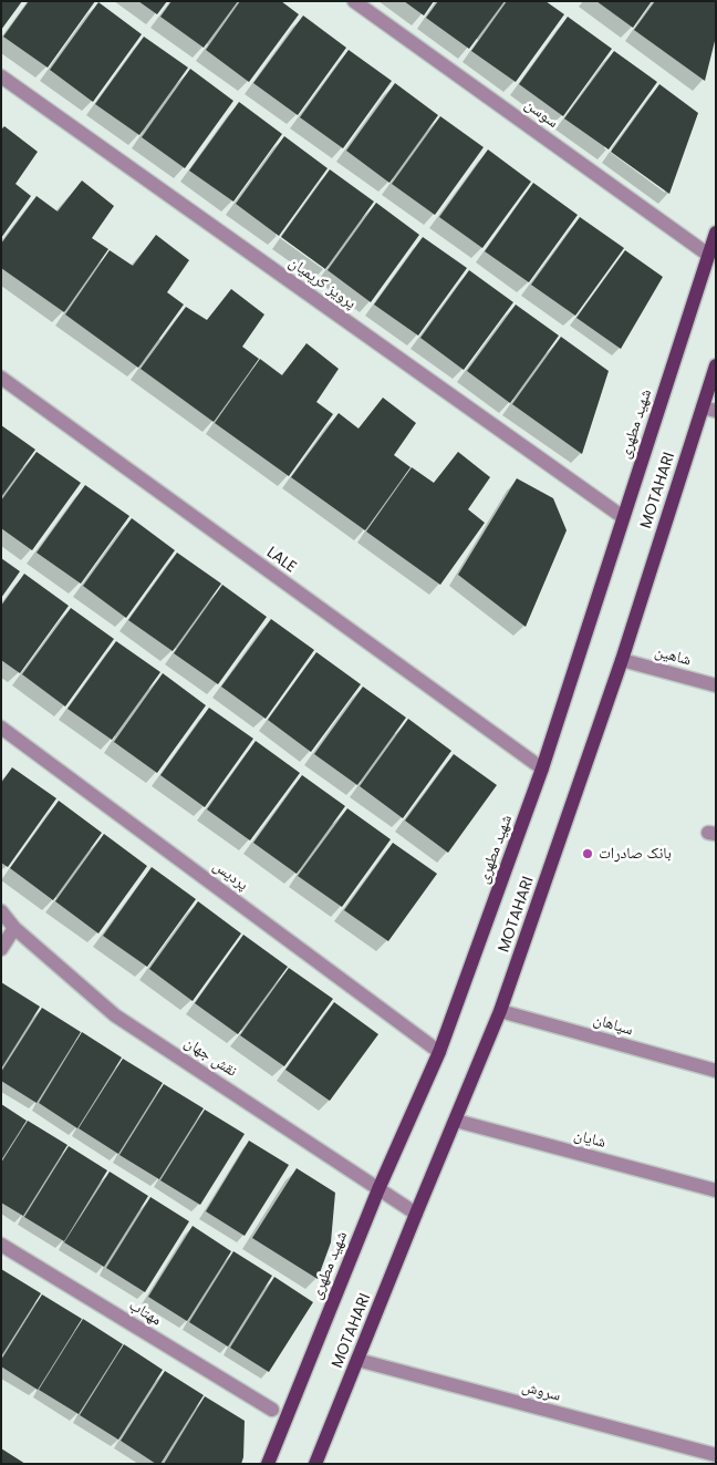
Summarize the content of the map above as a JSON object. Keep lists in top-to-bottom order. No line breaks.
{"streets":{"main road":["شهید مطهری","MOTAHARI"],"street":["سوسن","پرویز کریمیان","LALE","شاهین","پردیس","سپاهان","نقش جهان","شایان","مهتاب","سروش"]},"crossings":[["سوسن","شهید مطهری"],["پرویز کریمیان","شهید مطهری"],["شهید مطهری","LALE"],["شهید مطهری","پردیس"],["شهید مطهری","نقش جهان"],["MOTAHARI","شاهین"],["MOTAHARI","سپاهان"],["MOTAHARI","نقش جهان"],["MOTAHARI","شایان"],["MOTAHARI","سروش"]],"places":["بانک صادرات"]}
